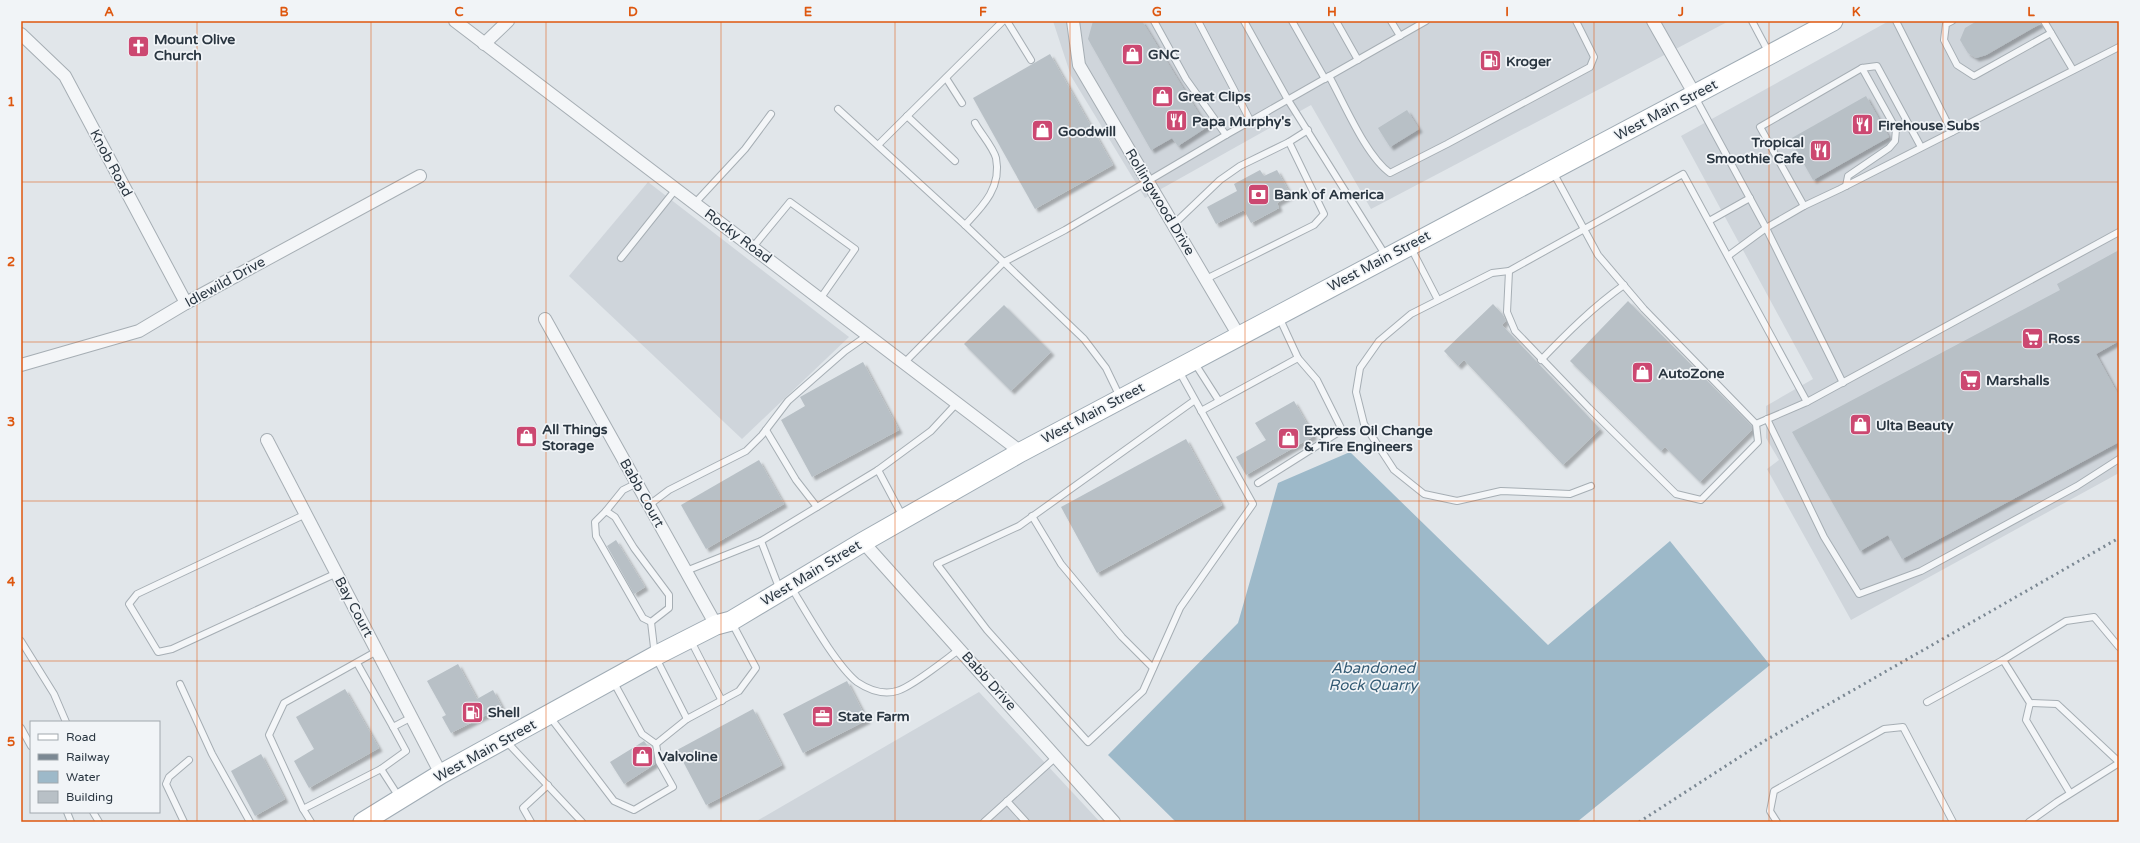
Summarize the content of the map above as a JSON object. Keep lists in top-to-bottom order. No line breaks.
{"streets":{"main road":["West Main Street"],"street":["Knob Road","Rollingwood Drive","Rocky Road","Idlewild Drive","Babb Court","Bay Court","Babb Drive"]},"crossings":[["West Main Street","Rollingwood Drive"],["West Main Street","Rocky Road"],["West Main Street","Babb Court"],["West Main Street","Bay Court"],["West Main Street","Babb Drive"],["Knob Road","Idlewild Drive"]],"water":["Abandoned Rock Quarry"],"places":{"church":["Mount Olive Church"],"shop":["GNC","Great Clips","Goodwill","AutoZone","Ulta Beauty","All Things Storage","Express Oil Change & Tire Engineers","Valvoline"],"fuel station":["Kroger","Shell"],"restaurant":["Papa Murphy's","Firehouse Subs","Tropical Smoothie Cafe"],"bank":["Bank of America"],"supermarket":["Ross","Marshalls"],"office":["State Farm"]},"legend":["Road","Railway","Water","Building"],"grid":{"columns":["A","B","C","D","E","F","G","H","I","J","K","L"],"rows":["1","2","3","4","5"]}}
